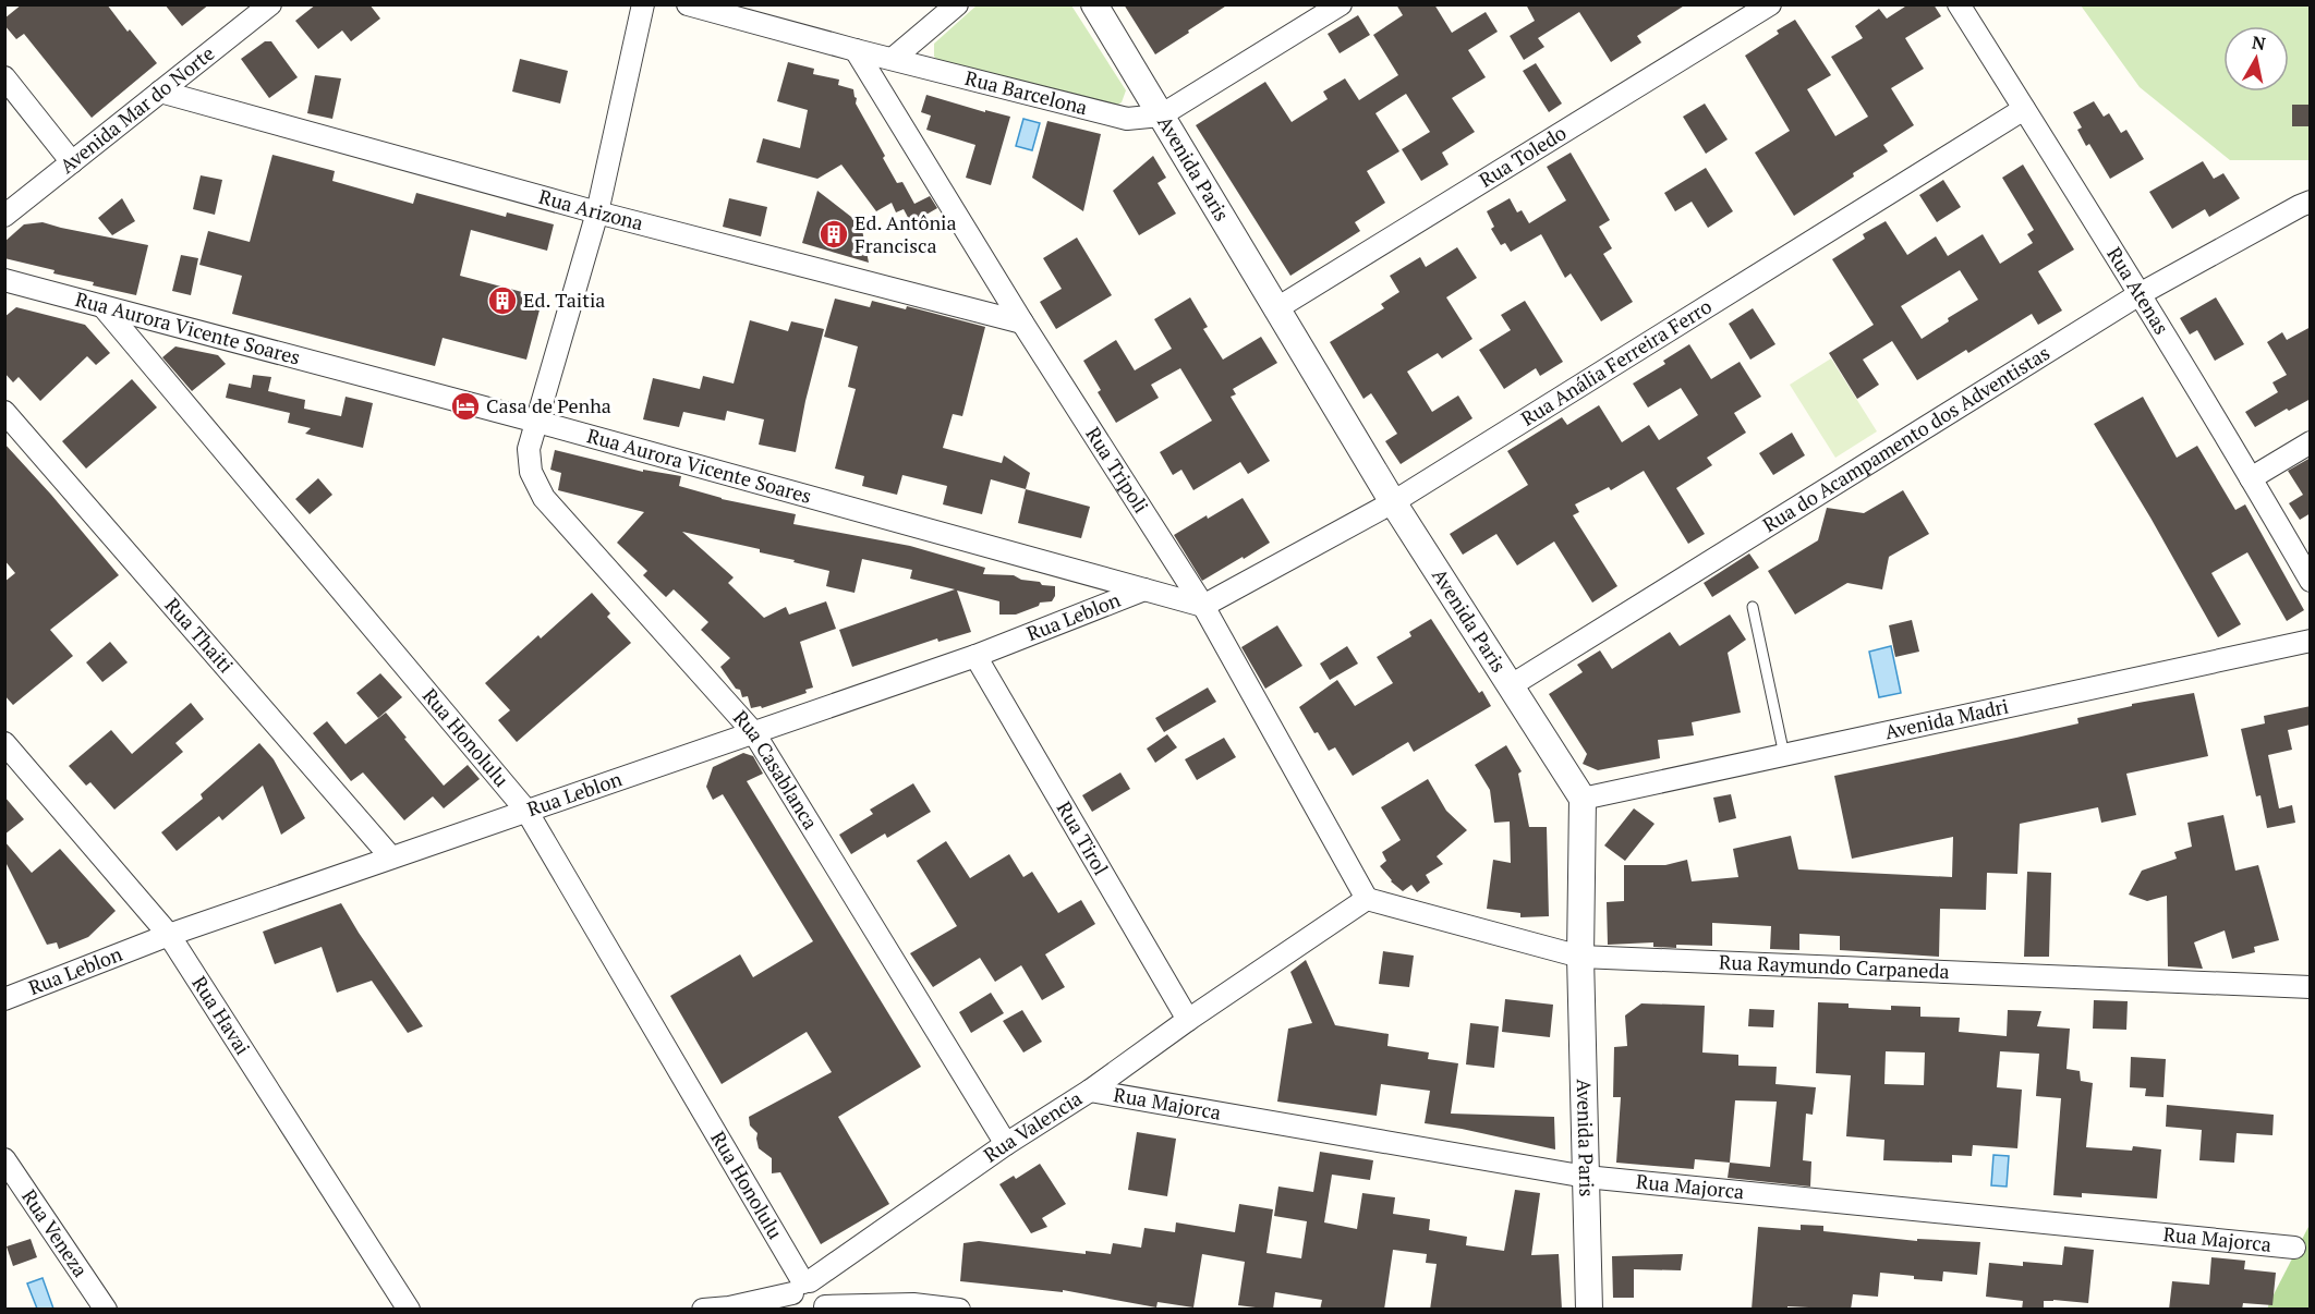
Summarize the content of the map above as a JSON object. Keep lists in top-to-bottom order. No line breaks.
{"streets":{"street":["Rua Barcelona","Avenida Mar do Norte","Rua Toledo","Avenida Paris","Rua Arizona","Rua Atenas","Rua Aurora Vicente Soares","Rua Anália Ferreira Ferro","Rua do Acampamento dos Adventistas","Rua Tripoli","Rua Leblon","Rua Thaiti","Avenida Madri","Rua Honolulu","Rua Casablanca","Rua Tirol","Rua Raymundo Carpaneda","Rua Havai","Rua Majorca","Rua Valencia","Rua Veneza"]},"crossings":[["Rua Barcelona","Avenida Paris"],["Rua Barcelona","Rua Tripoli"],["Avenida Mar do Norte","Rua Arizona"],["Rua Toledo","Avenida Paris"],["Avenida Paris","Rua Anália Ferreira Ferro"],["Avenida Paris","Rua do Acampamento dos Adventistas"],["Avenida Paris","Avenida Madri"],["Avenida Paris","Rua Raymundo Carpaneda"],["Avenida Paris","Rua Majorca"],["Rua Arizona","Rua Tripoli"],["Rua Arizona","Rua Casablanca"],["Rua Atenas","Rua Anália Ferreira Ferro"],["Rua Atenas","Rua do Acampamento dos Adventistas"],["Rua Aurora Vicente Soares","Rua Anália Ferreira Ferro"],["Rua Aurora Vicente Soares","Rua Tripoli"],["Rua Aurora Vicente Soares","Rua Leblon"],["Rua Aurora Vicente Soares","Rua Honolulu"],["Rua Aurora Vicente Soares","Rua Casablanca"],["Rua Anália Ferreira Ferro","Rua Tripoli"],["Rua Tripoli","Rua Raymundo Carpaneda"],["Rua Tripoli","Rua Valencia"],["Rua Leblon","Rua Thaiti"],["Rua Leblon","Rua Honolulu"],["Rua Leblon","Rua Casablanca"],["Rua Leblon","Rua Tirol"],["Rua Leblon","Rua Havai"],["Rua Honolulu","Rua Valencia"],["Rua Casablanca","Rua Valencia"],["Rua Tirol","Rua Valencia"],["Rua Raymundo Carpaneda","Rua Valencia"],["Rua Majorca","Rua Valencia"]],"places":{"building":["Ed. Antônia Francisca","Ed. Taitia"],"hotel":["Casa de Penha"]},"north":"top"}
